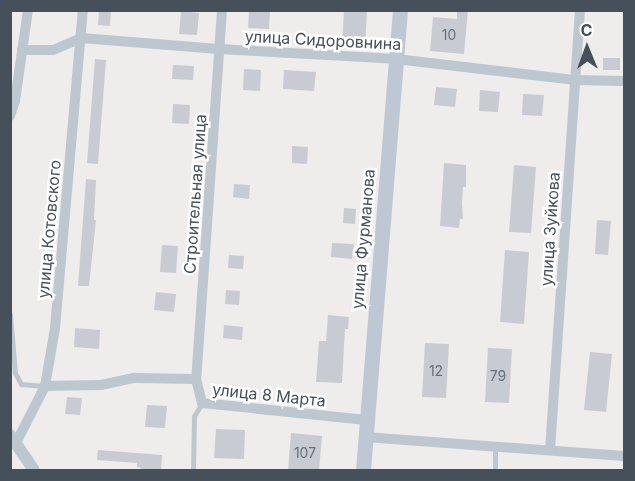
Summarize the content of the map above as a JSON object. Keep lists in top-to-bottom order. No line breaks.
{"streets":{"main road":["улица Фурманова"],"street":["улица Сидоровнина","Строительная улица","улица Котовского","улица Зуйкова","улица 8 Марта"]},"crossings":[["улица Сидоровнина","Строительная улица"],["улица Сидоровнина","улица Котовского"],["улица Сидоровнина","улица Зуйкова"],["улица Сидоровнина","улица Фурманова"],["Строительная улица","улица 8 Марта"],["улица Котовского","улица 8 Марта"],["улица Фурманова","улица 8 Марта"]],"house_numbers":["10","12","79","107"],"north":"top"}
